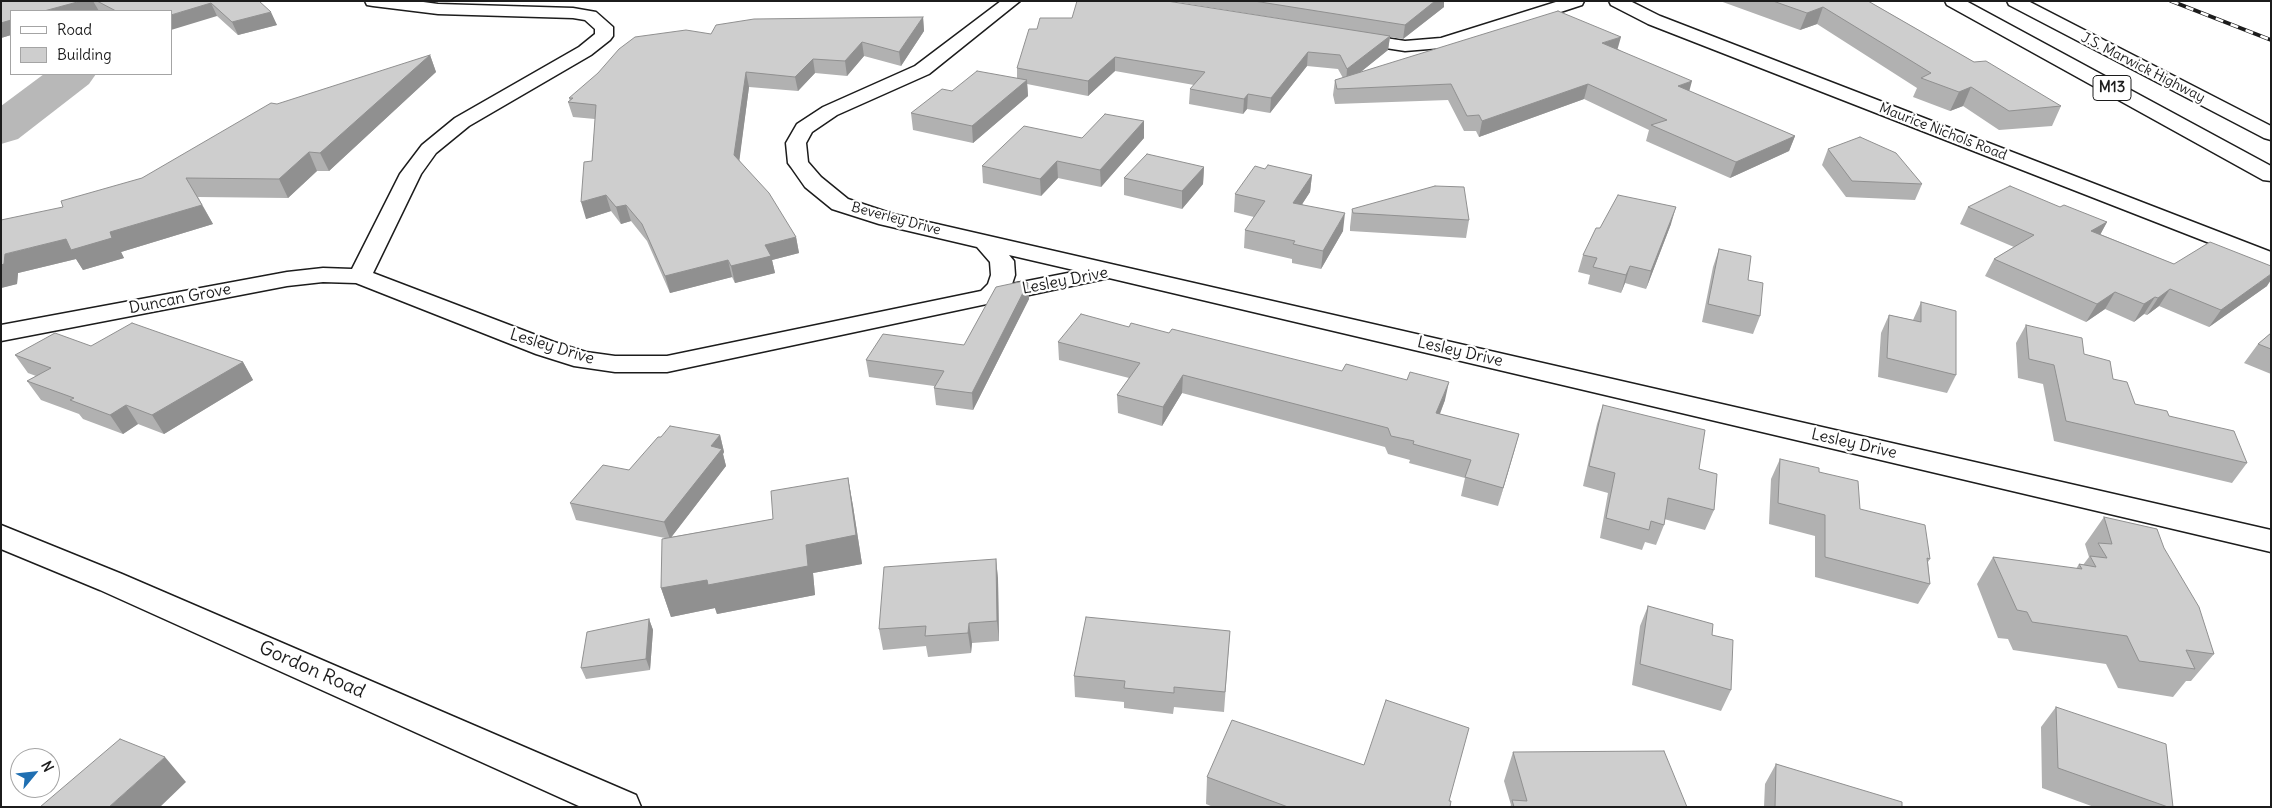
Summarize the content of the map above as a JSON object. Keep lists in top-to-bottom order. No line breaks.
{"streets":{"main road":["J.S. Marwick Highway","M13","Maurice Nichols Road","Beverley Drive","Lesley Drive","Duncan Grove","Gordon Road"]},"crossings":[["Beverley Drive","Lesley Drive"],["Lesley Drive","Duncan Grove"]],"legend":["Road","Building"],"north":"top right"}
